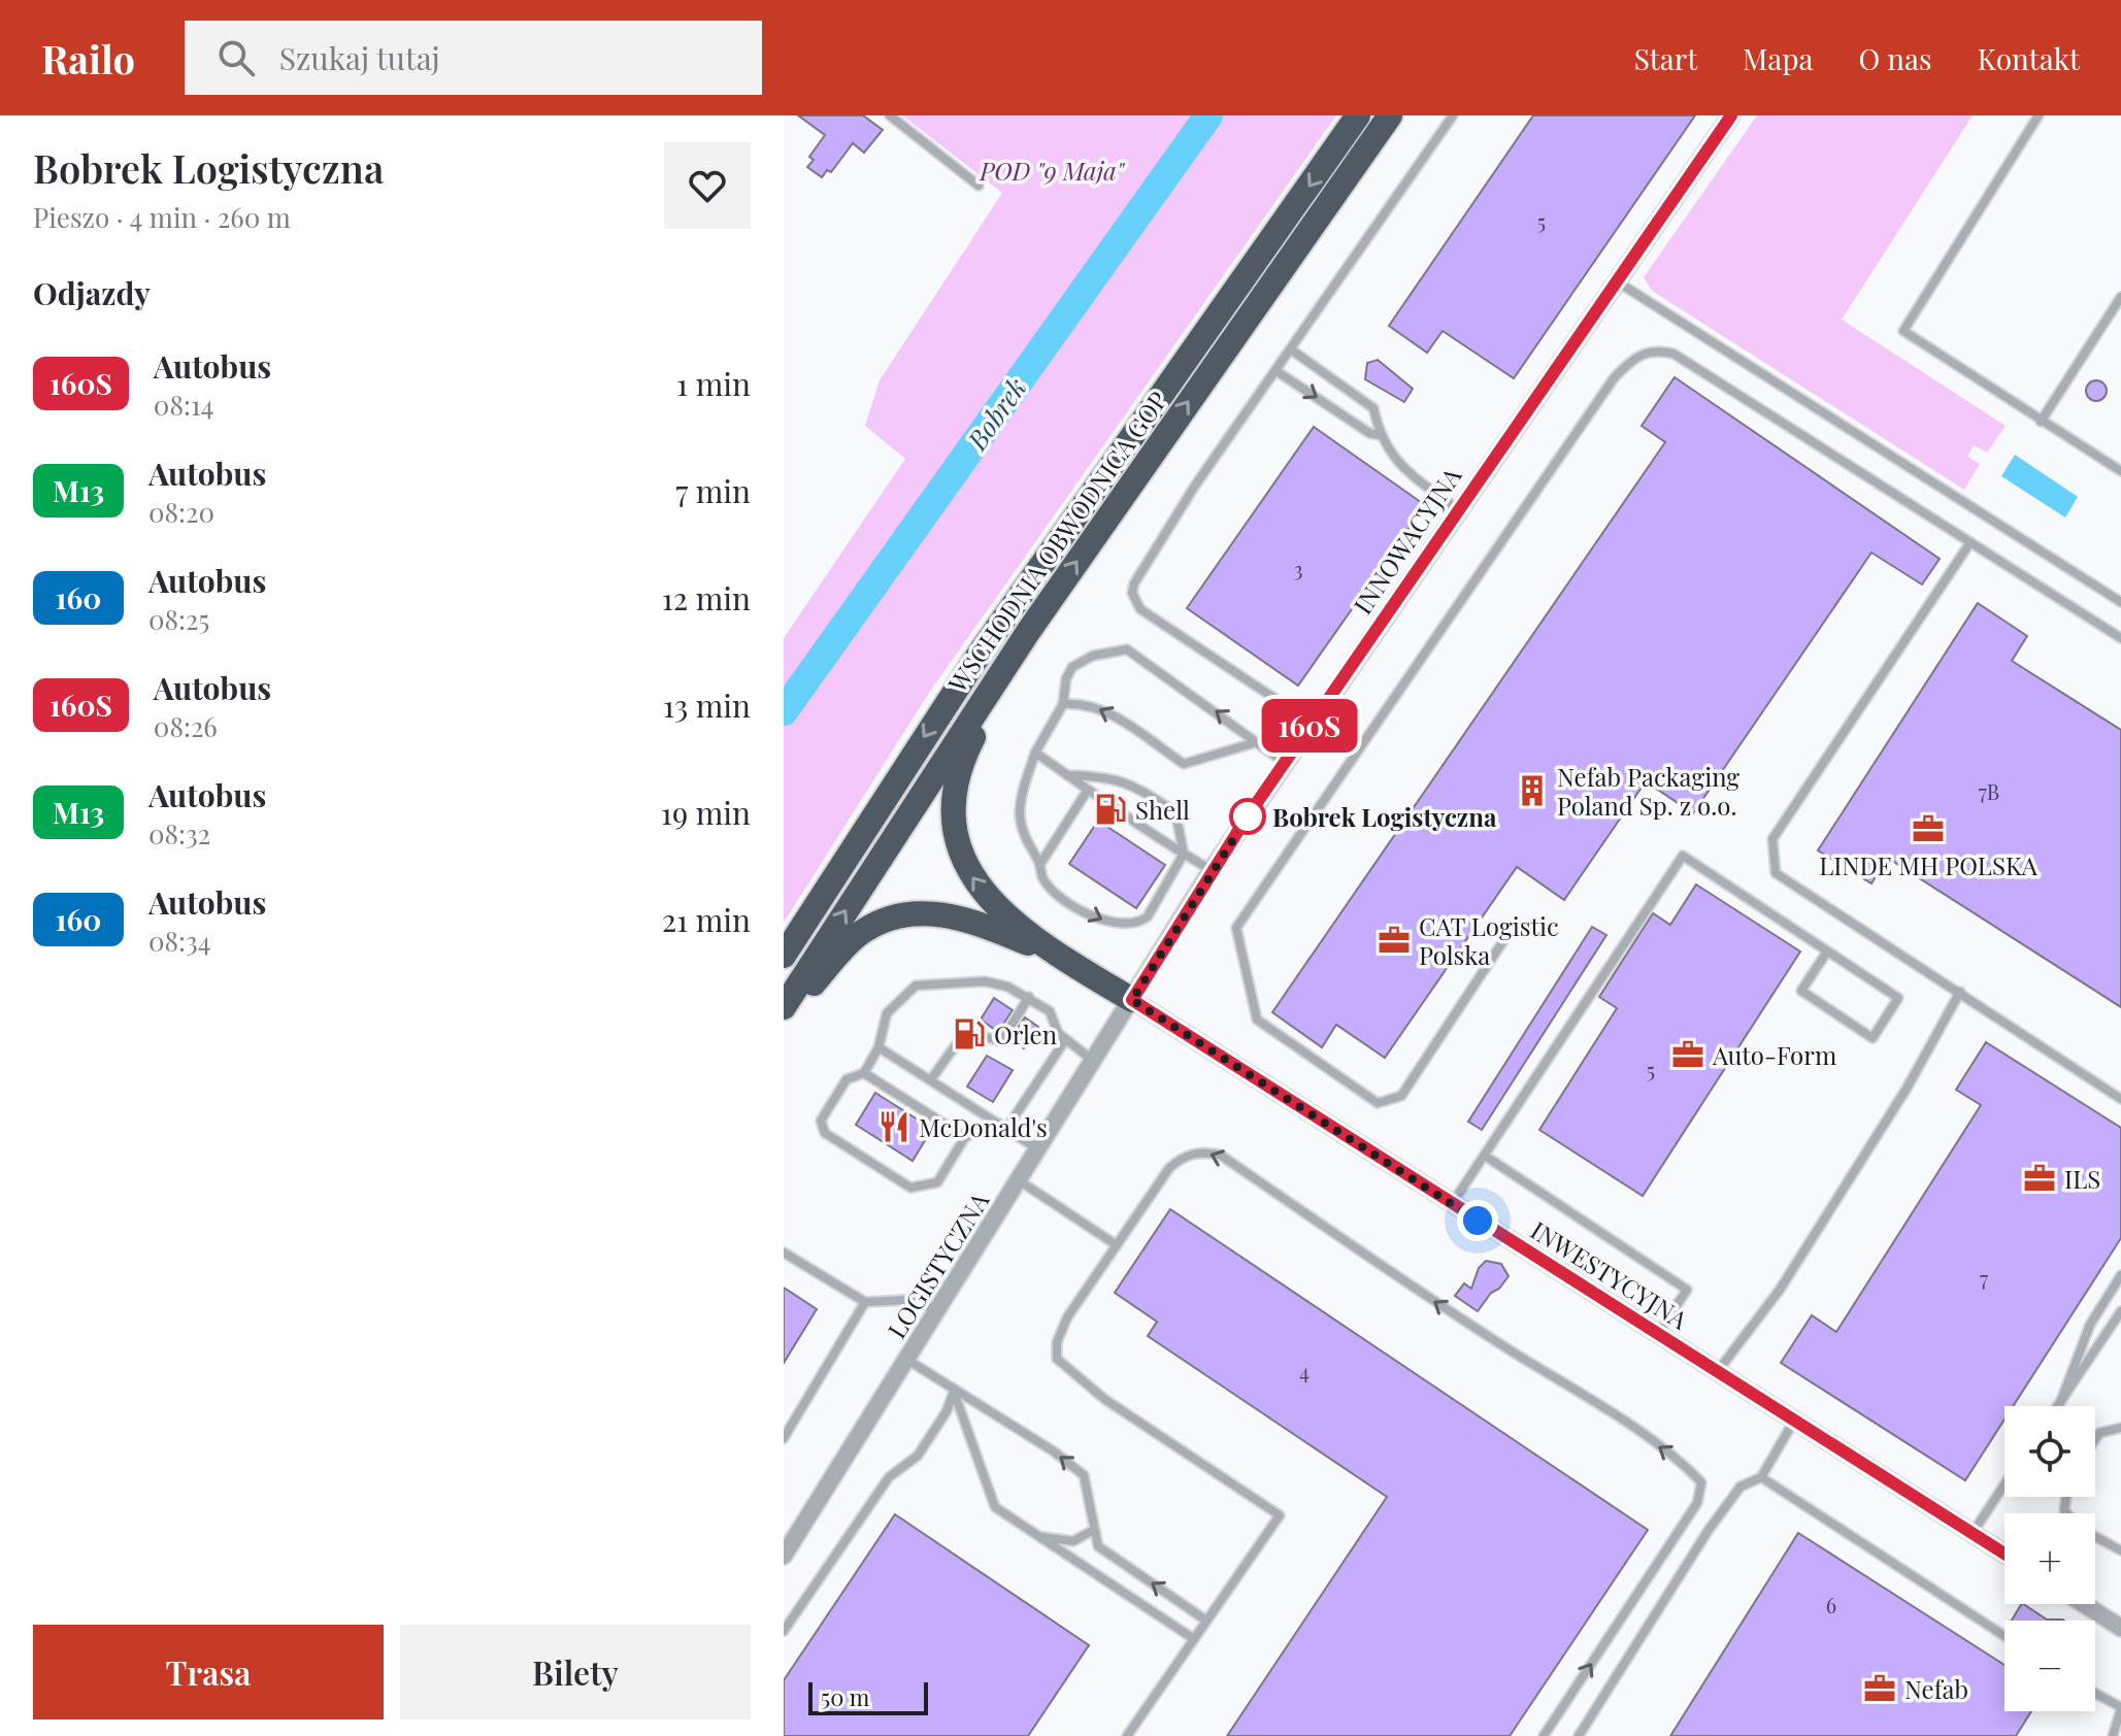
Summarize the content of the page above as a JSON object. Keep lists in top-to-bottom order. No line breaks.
{"streets":{"highway":["WSCHODNIA OBWODNICA GOP"],"street":["INNOWACYJNA","LOGISTYCZNA","INWESTYCYJNA"]},"crossings":[["INNOWACYJNA","LOGISTYCZNA"],["INNOWACYJNA","INWESTYCYJNA"],["LOGISTYCZNA","INWESTYCYJNA"]],"water":["Bobrek"],"parks":["POD \"9 Maja\""],"places":{"building":["Nefab Packaging Poland Sp. z o.o."],"fuel station":["Shell","Orlen"],"other":["Bobrek Logistyczna"],"office":["LINDE MH POLSKA","CAT Logistic Polska","Auto-Form","ILS","Nefab"],"restaurant":["McDonald's"]},"lines":["bus line 160S"],"house_numbers":["5","3","7B","5","7","4","6"],"scale_bar":"50 m","page":{"header":"Railo","search":"Szukaj tutaj","nav":["Start","Mapa","O nas","Kontakt"],"heading":[["Bobrek Logistyczna","Pieszo · 4 min · 260 m"],"Odjazdy"],"on_map":"160S","list":[{"mark":"160S","name":"Autobus","note":"08:14","value":"1 min"},{"mark":"M13","name":"Autobus","note":"08:20","value":"7 min"},{"mark":"160","name":"Autobus","note":"08:25","value":"12 min"},{"mark":"160S","name":"Autobus","note":"08:26","value":"13 min"},{"mark":"M13","name":"Autobus","note":"08:32","value":"19 min"},{"mark":"160","name":"Autobus","note":"08:34","value":"21 min"}],"map_buttons":["+","−"],"buttons":["Trasa","Bilety"],"scale":"50 m"}}
